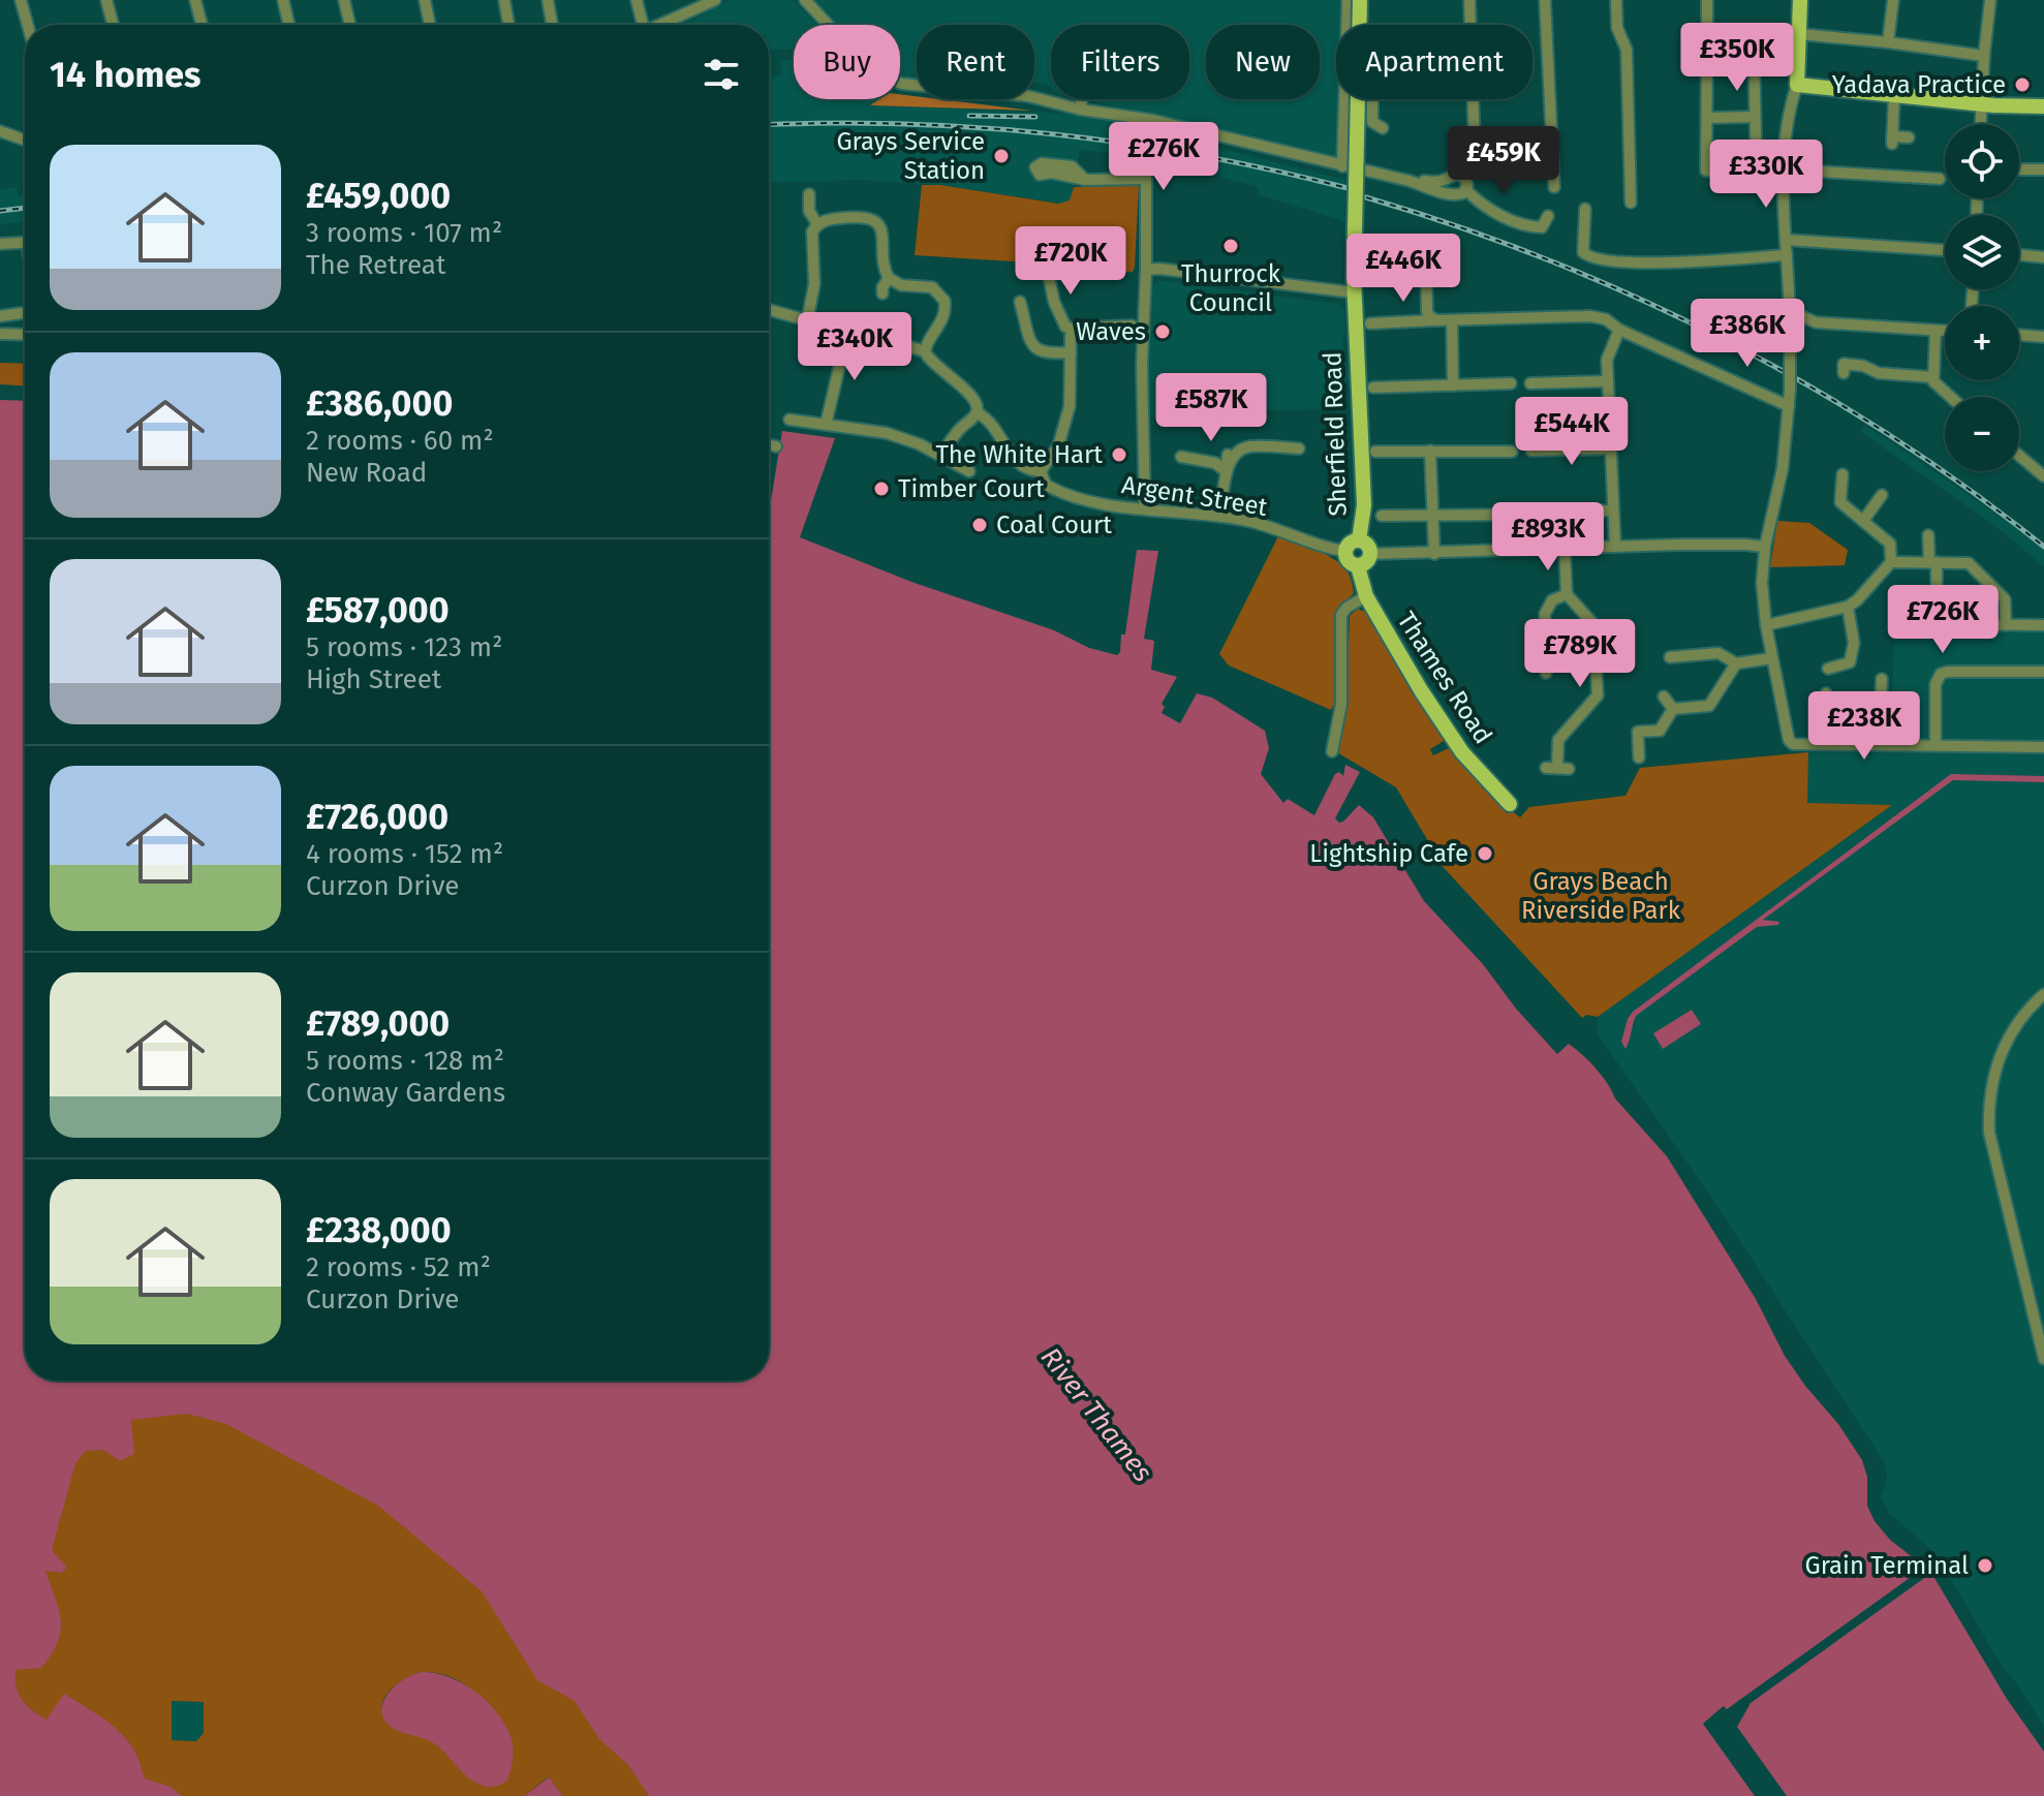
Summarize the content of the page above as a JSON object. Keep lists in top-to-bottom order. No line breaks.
{"streets":{"main road":["Sherfield Road","Thames Road"],"street":["Argent Street"]},"crossings":[["Sherfield Road","Argent Street"],["Sherfield Road","Thames Road"],["Argent Street","Thames Road"]],"water":["River Thames"],"parks":["Grays Beach Riverside Park"],"places":["Yadava Practice","Grays Service Station","Thurrock Council","Waves","The White Hart","Timber Court","Coal Court","Lightship Cafe","Grain Terminal"],"page":{"price":["£350K","£276K","£459K","£330K","£720K","£446K","£386K","£340K","£587K","£544K","£893K","£726K","£789K","£238K"],"chip":["Buy","Rent","Filters","New","Apartment"],"heading":"14 homes","map_buttons":["+","−"],"list":[{"name":"£459,000","note":"3 rooms · 107 m² · The Retreat"},{"name":"£386,000","note":"2 rooms · 60 m² · New Road"},{"name":"£587,000","note":"5 rooms · 123 m² · High Street"},{"name":"£726,000","note":"4 rooms · 152 m² · Curzon Drive"},{"name":"£789,000","note":"5 rooms · 128 m² · Conway Gardens"},{"name":"£238,000","note":"2 rooms · 52 m² · Curzon Drive"}]}}
